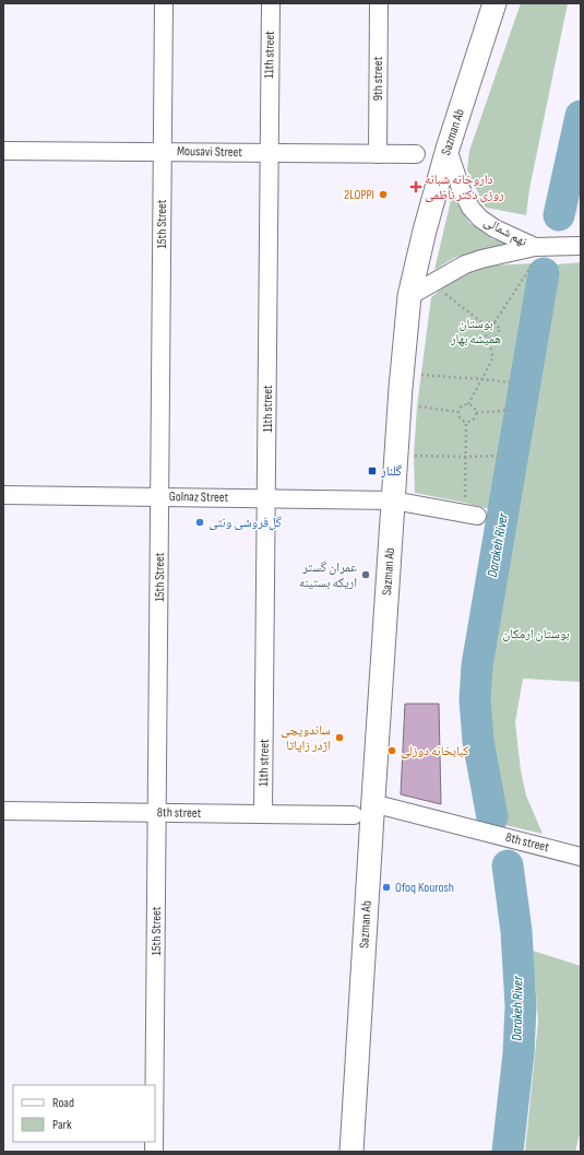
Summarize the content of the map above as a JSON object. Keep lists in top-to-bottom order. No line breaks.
{"streets":{"main road":["Sazman Ab"],"street":["11th street","9th street","Mousavi Street","15th Street","نهم شمالی","Golnaz Street","8th street"]},"crossings":[["11th street","Mousavi Street"],["11th street","Golnaz Street"],["11th street","8th street"],["9th street","Mousavi Street"],["Sazman Ab","نهم شمالی"],["Sazman Ab","Golnaz Street"],["Sazman Ab","8th street"],["Mousavi Street","15th Street"],["15th Street","Golnaz Street"],["15th Street","8th street"]],"water":["Darakeh River"],"parks":["بوستان همیشه بهار","بوستان ارمکان"],"places":{"health":["داروخانه شبانه روزی دکتر ناظمی"],"other":["2LOPPI","گل‌فروشی ونتی","عمران گستر اریکه بستینه","ساندویچی اژدر زاپاتا","کبابخانه دوزلی","Ofoq Kourosh"],"transit":["گلنار"]},"legend":["Road","Park"]}
